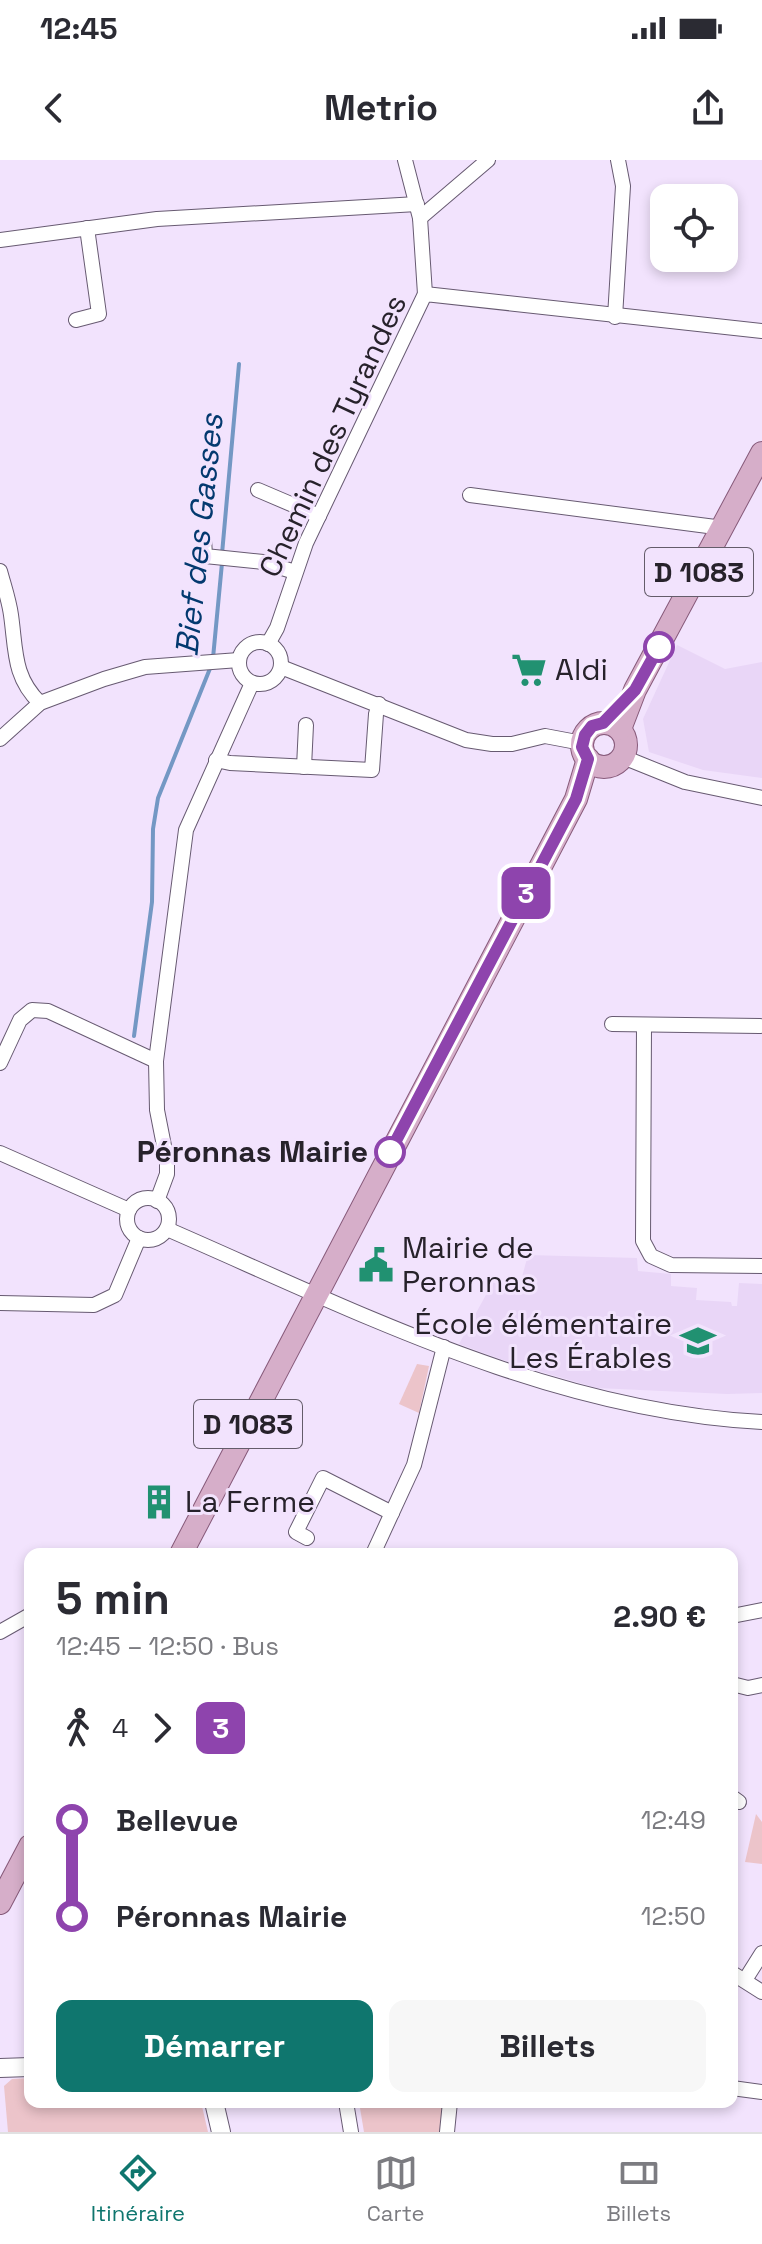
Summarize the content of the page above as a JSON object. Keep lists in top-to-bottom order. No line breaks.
{"streets":{"main road":["D 1083"],"street":["Chemin des Tyrandes"]},"water":["Bief des Gasses"],"places":{"supermarket":["Aldi"],"other":["Péronnas Mairie"],"public building":["Mairie de Peronnas"],"school or university":["École élémentaire Les Érables"],"building":["La Ferme"]},"lines":["bus line 3"],"page":{"status":"12:45","header":"Metrio","on_map":"3","heading":["5 min","12:45 – 12:50 · Bus","2.90 €"],"legs":["4","3"],"list":[{"name":"Bellevue","value":"12:49"},{"name":"Péronnas Mairie","value":"12:50"}],"buttons":["Démarrer","Billets"],"tabs":["Itinéraire","Carte","Billets"]}}
